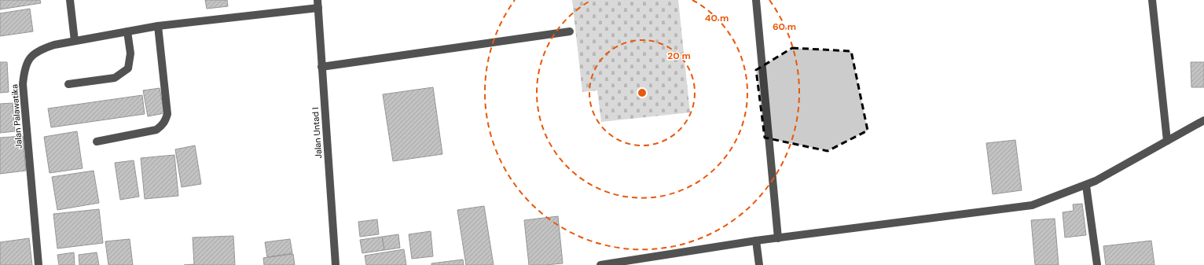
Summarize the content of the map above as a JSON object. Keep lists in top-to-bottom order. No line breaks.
{"streets":{"street":["Jalan Palawatika","Jalan Untad I"]},"crossings":[["Jalan Palawatika","Jalan Untad I"]],"rings":["40 m","60 m","20 m"]}
